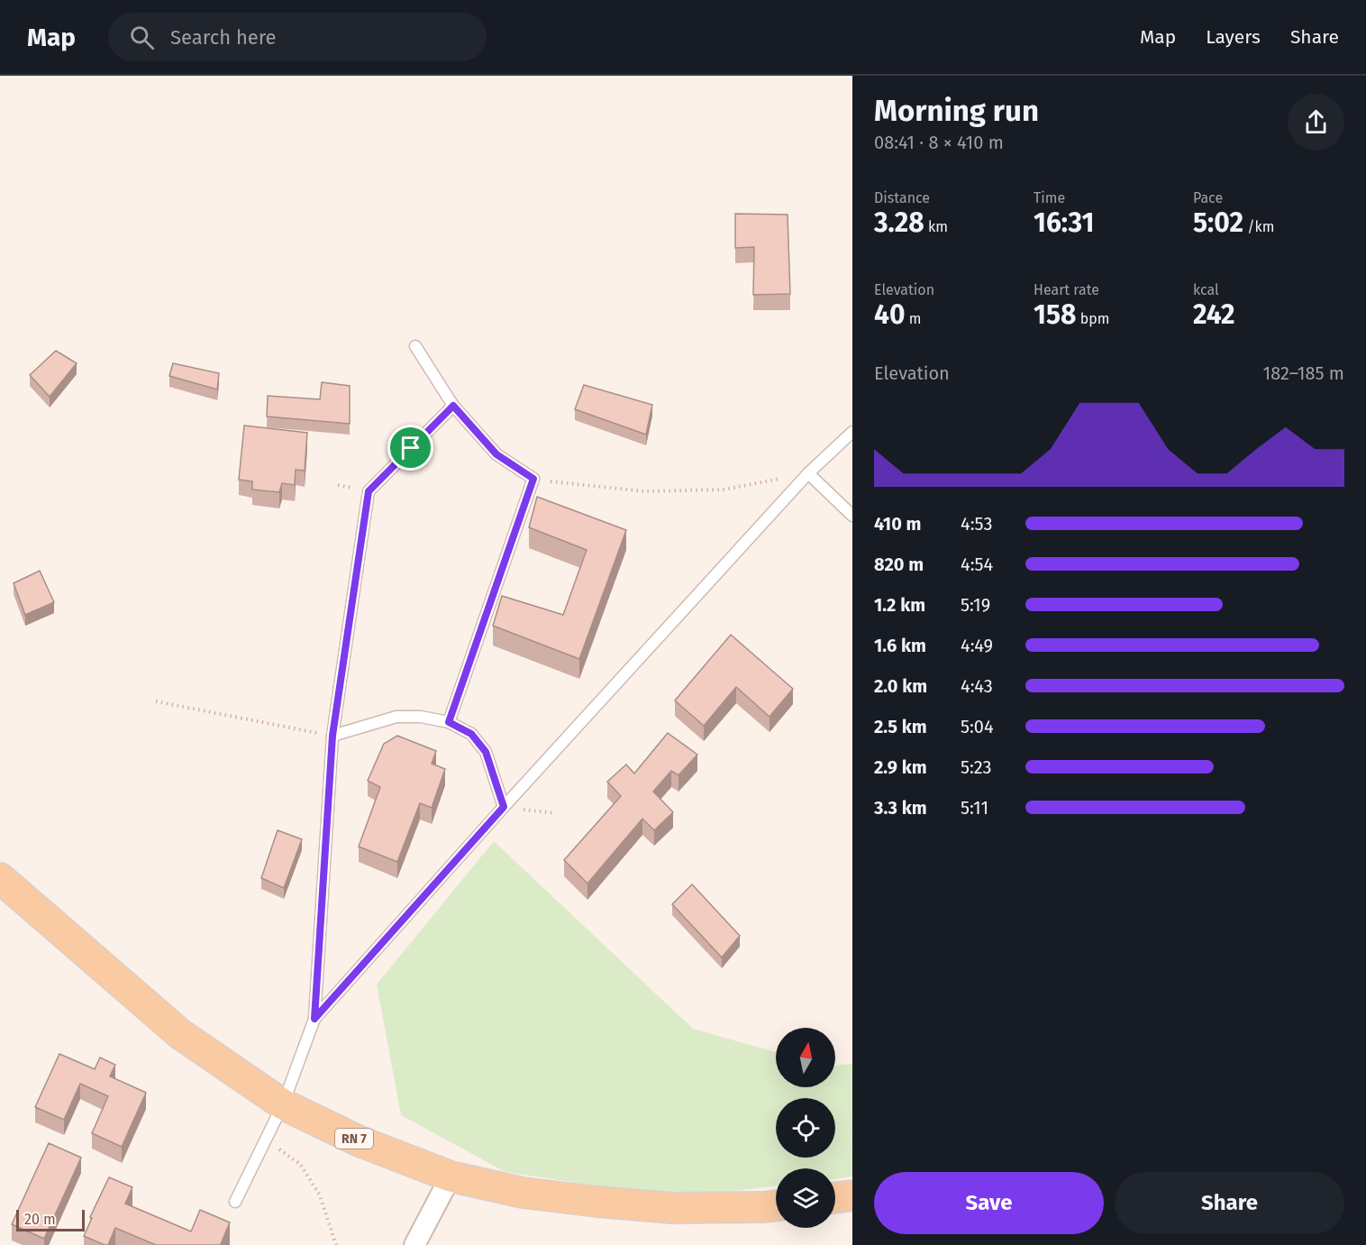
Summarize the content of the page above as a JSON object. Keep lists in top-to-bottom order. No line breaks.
{"streets":{"main road":["RN 7"]},"scale_bar":"20 m","north":"top","page":{"header":"Map","search":"Search here","nav":["Map","Layers","Share"],"heading":["Morning run","08:41 · 8 × 410 m"],"stats":[["Distance","3.28 km"],["Time","16:31"],["Pace","5:02 /km"],["Elevation","40 m"],["Heart rate","158 bpm"],["kcal","242"]],"chart":["Elevation","182–185 m"],"list":[{"name":"410 m","note":"4:53"},{"name":"820 m","note":"4:54"},{"name":"1.2 km","note":"5:19"},{"name":"1.6 km","note":"4:49"},{"name":"2.0 km","note":"4:43"},{"name":"2.5 km","note":"5:04"},{"name":"2.9 km","note":"5:23"},{"name":"3.3 km","note":"5:11"}],"buttons":["Save","Share"],"scale":"20 m"}}
